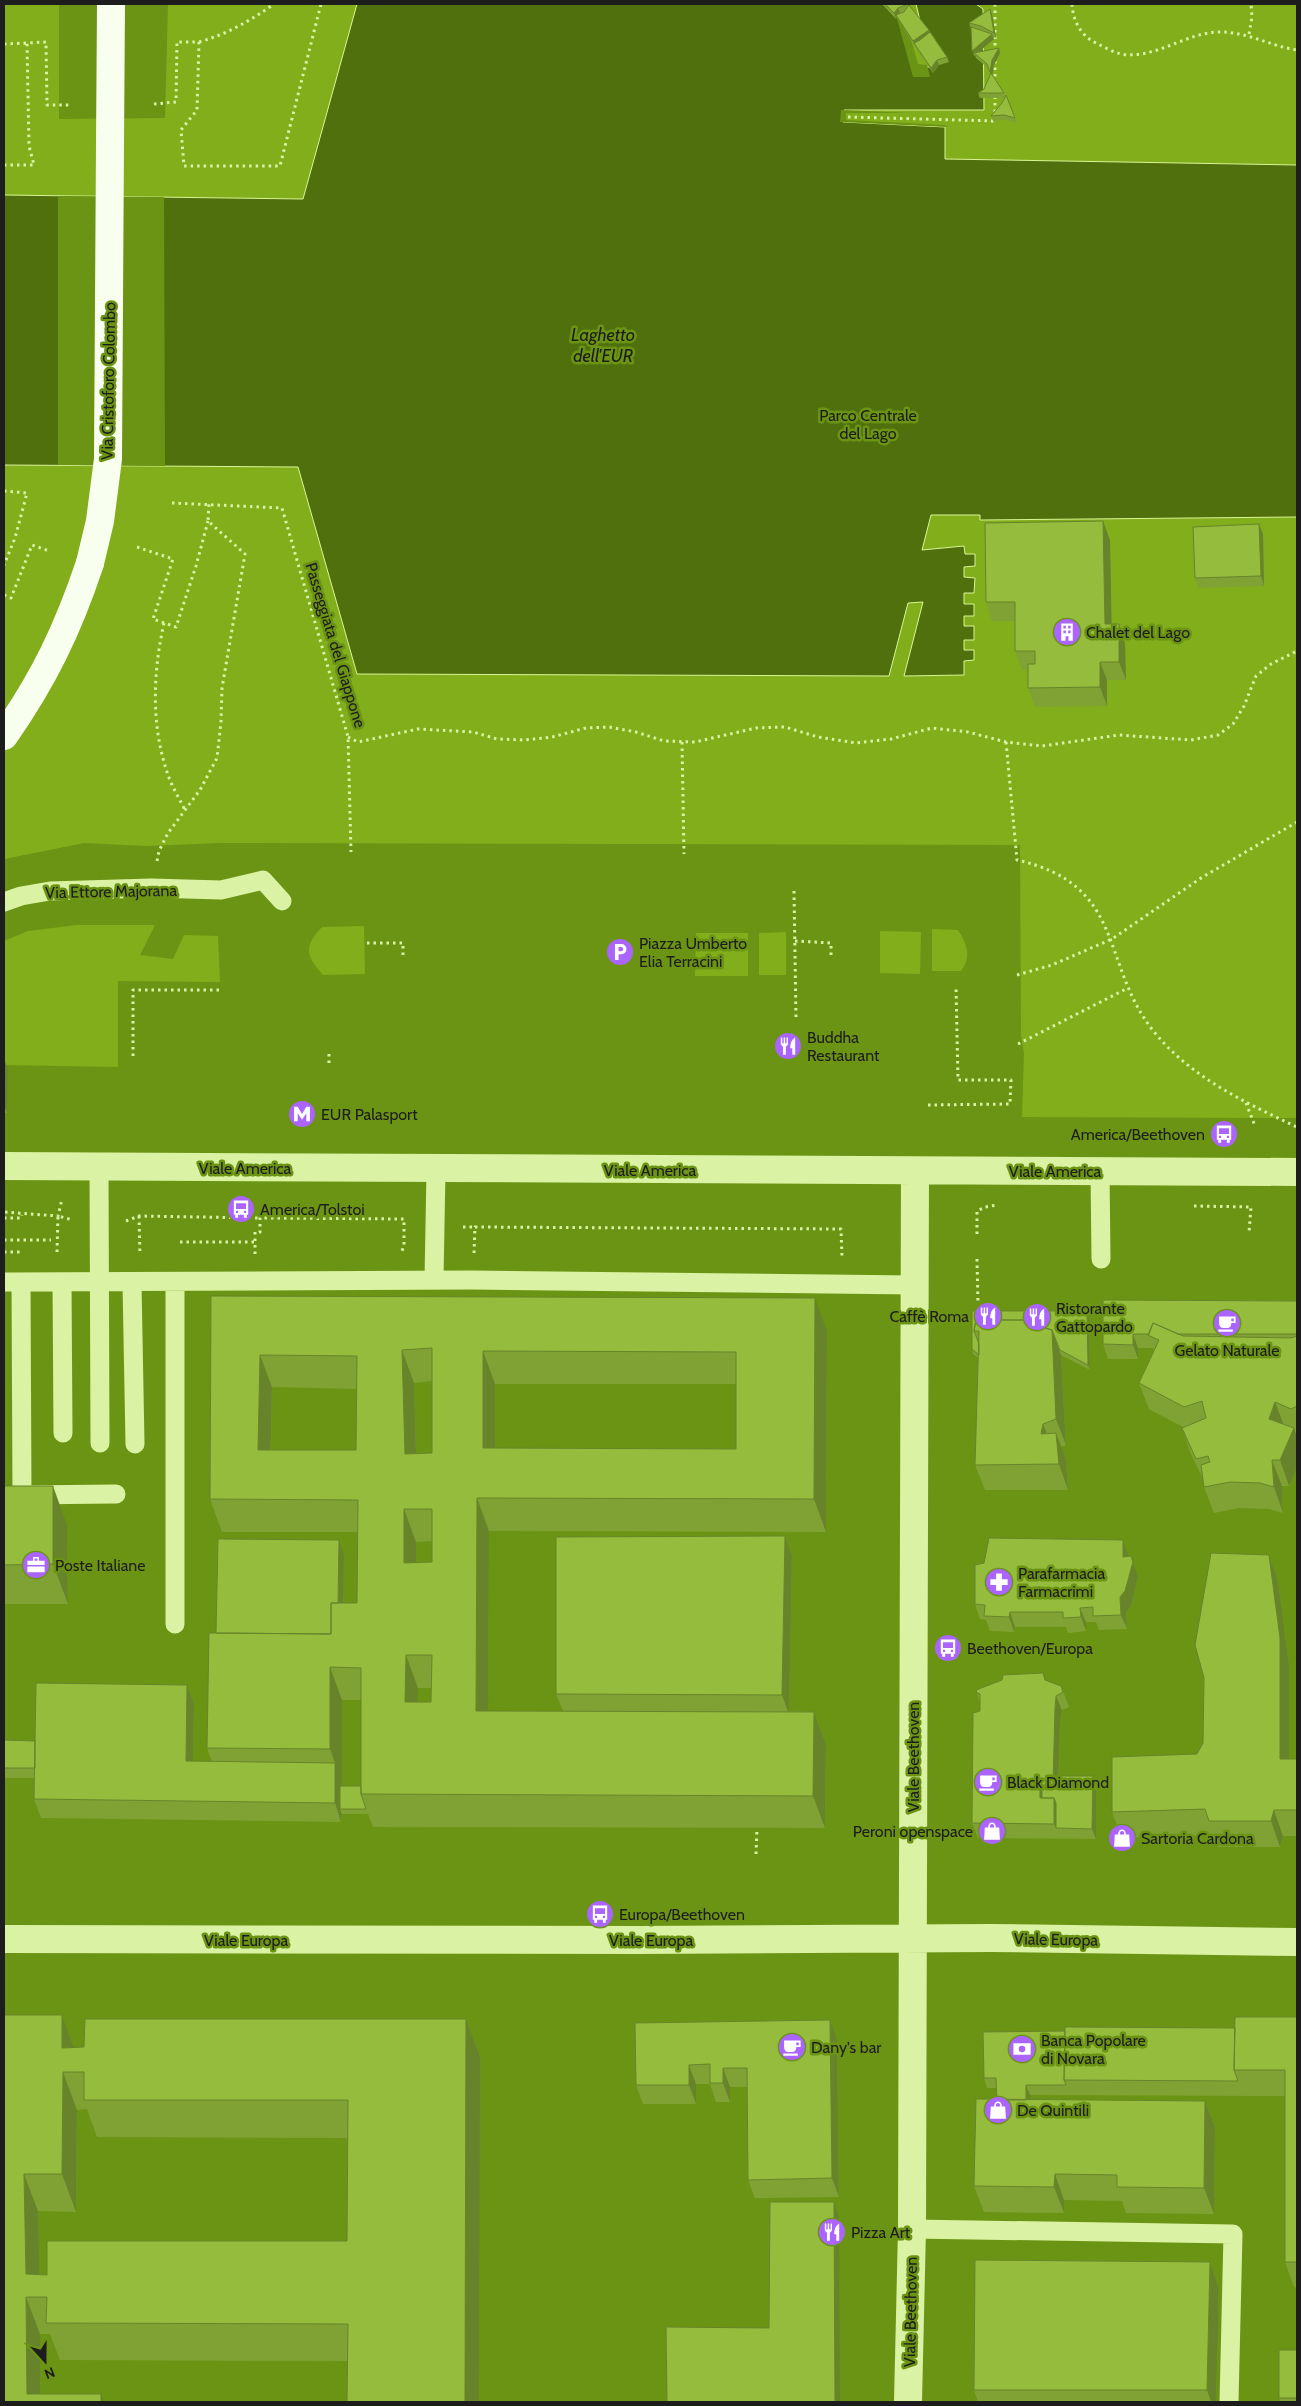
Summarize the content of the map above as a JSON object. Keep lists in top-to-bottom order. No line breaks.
{"streets":{"main road":["Via Cristoforo Colombo"],"street":["Viale America","Viale Beethoven","Viale Europa"],"lane":["Via Ettore Majorana"],"path":["Passeggiata del Giappone"]},"crossings":[["Viale America","Viale Beethoven"],["Viale Beethoven","Viale Europa"]],"water":["Laghetto dell'EUR"],"parks":["Parco Centrale del Lago"],"places":{"building":["Chalet del Lago"],"parking":["Piazza Umberto Elia Terracini"],"restaurant":["Buddha Restaurant","Caffè Roma","Ristorante Gattopardo","Pizza Art"],"metro station":["EUR Palasport"],"bus stop":["America/Beethoven","America/Tolstoi","Beethoven/Europa","Europa/Beethoven"],"cafe":["Gelato Naturale","Black Diamond","Dany's bar"],"office":["Poste Italiane"],"pharmacy":["Parafarmacia Farmacrimi"],"shop":["Peroni openspace","Sartoria Cardona","De Quintili"],"bank":["Banca Popolare di Novara"]},"north":"bottom"}
